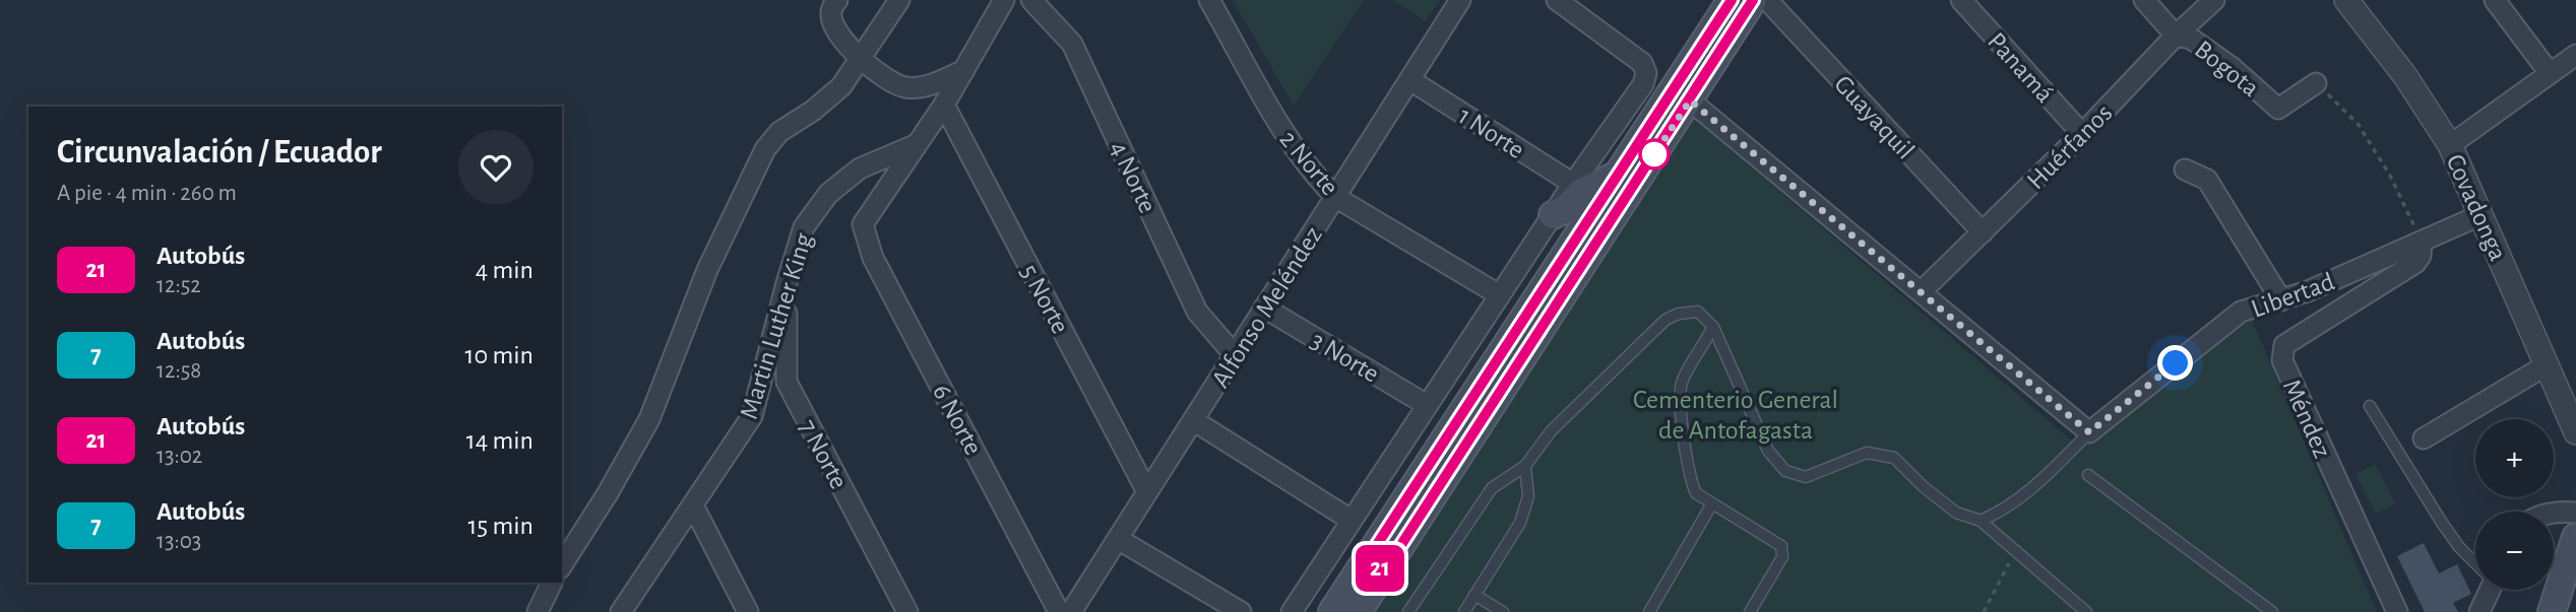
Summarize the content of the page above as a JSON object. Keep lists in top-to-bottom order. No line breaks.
{"streets":{"street":["Panamá","Bogota","Guayaquil","1 Norte","Huérfanos","2 Norte","4 Norte","Covadonga","Libertad","5 Norte","Alfonso Meléndez","Martin Luther King","3 Norte","Méndez","6 Norte","7 Norte"]},"crossings":[["Panamá","Huérfanos"],["Bogota","Huérfanos"],["Guayaquil","Huérfanos"],["1 Norte","Alfonso Meléndez"],["2 Norte","Alfonso Meléndez"],["4 Norte","Alfonso Meléndez"],["Covadonga","Libertad"],["Libertad","Méndez"],["5 Norte","Alfonso Meléndez"],["Alfonso Meléndez","3 Norte"],["Martin Luther King","6 Norte"],["Martin Luther King","7 Norte"]],"parks":["Cementerio General de Antofagasta"],"lines":["bus line 21"],"page":{"on_map":"21","heading":["Circunvalación / Ecuador","A pie · 4 min · 260 m"],"list":[{"mark":"21","name":"Autobús","note":"12:52","value":"4 min"},{"mark":"7","name":"Autobús","note":"12:58","value":"10 min"},{"mark":"21","name":"Autobús","note":"13:02","value":"14 min"},{"mark":"7","name":"Autobús","note":"13:03","value":"15 min"}],"map_buttons":["+","−"]}}
